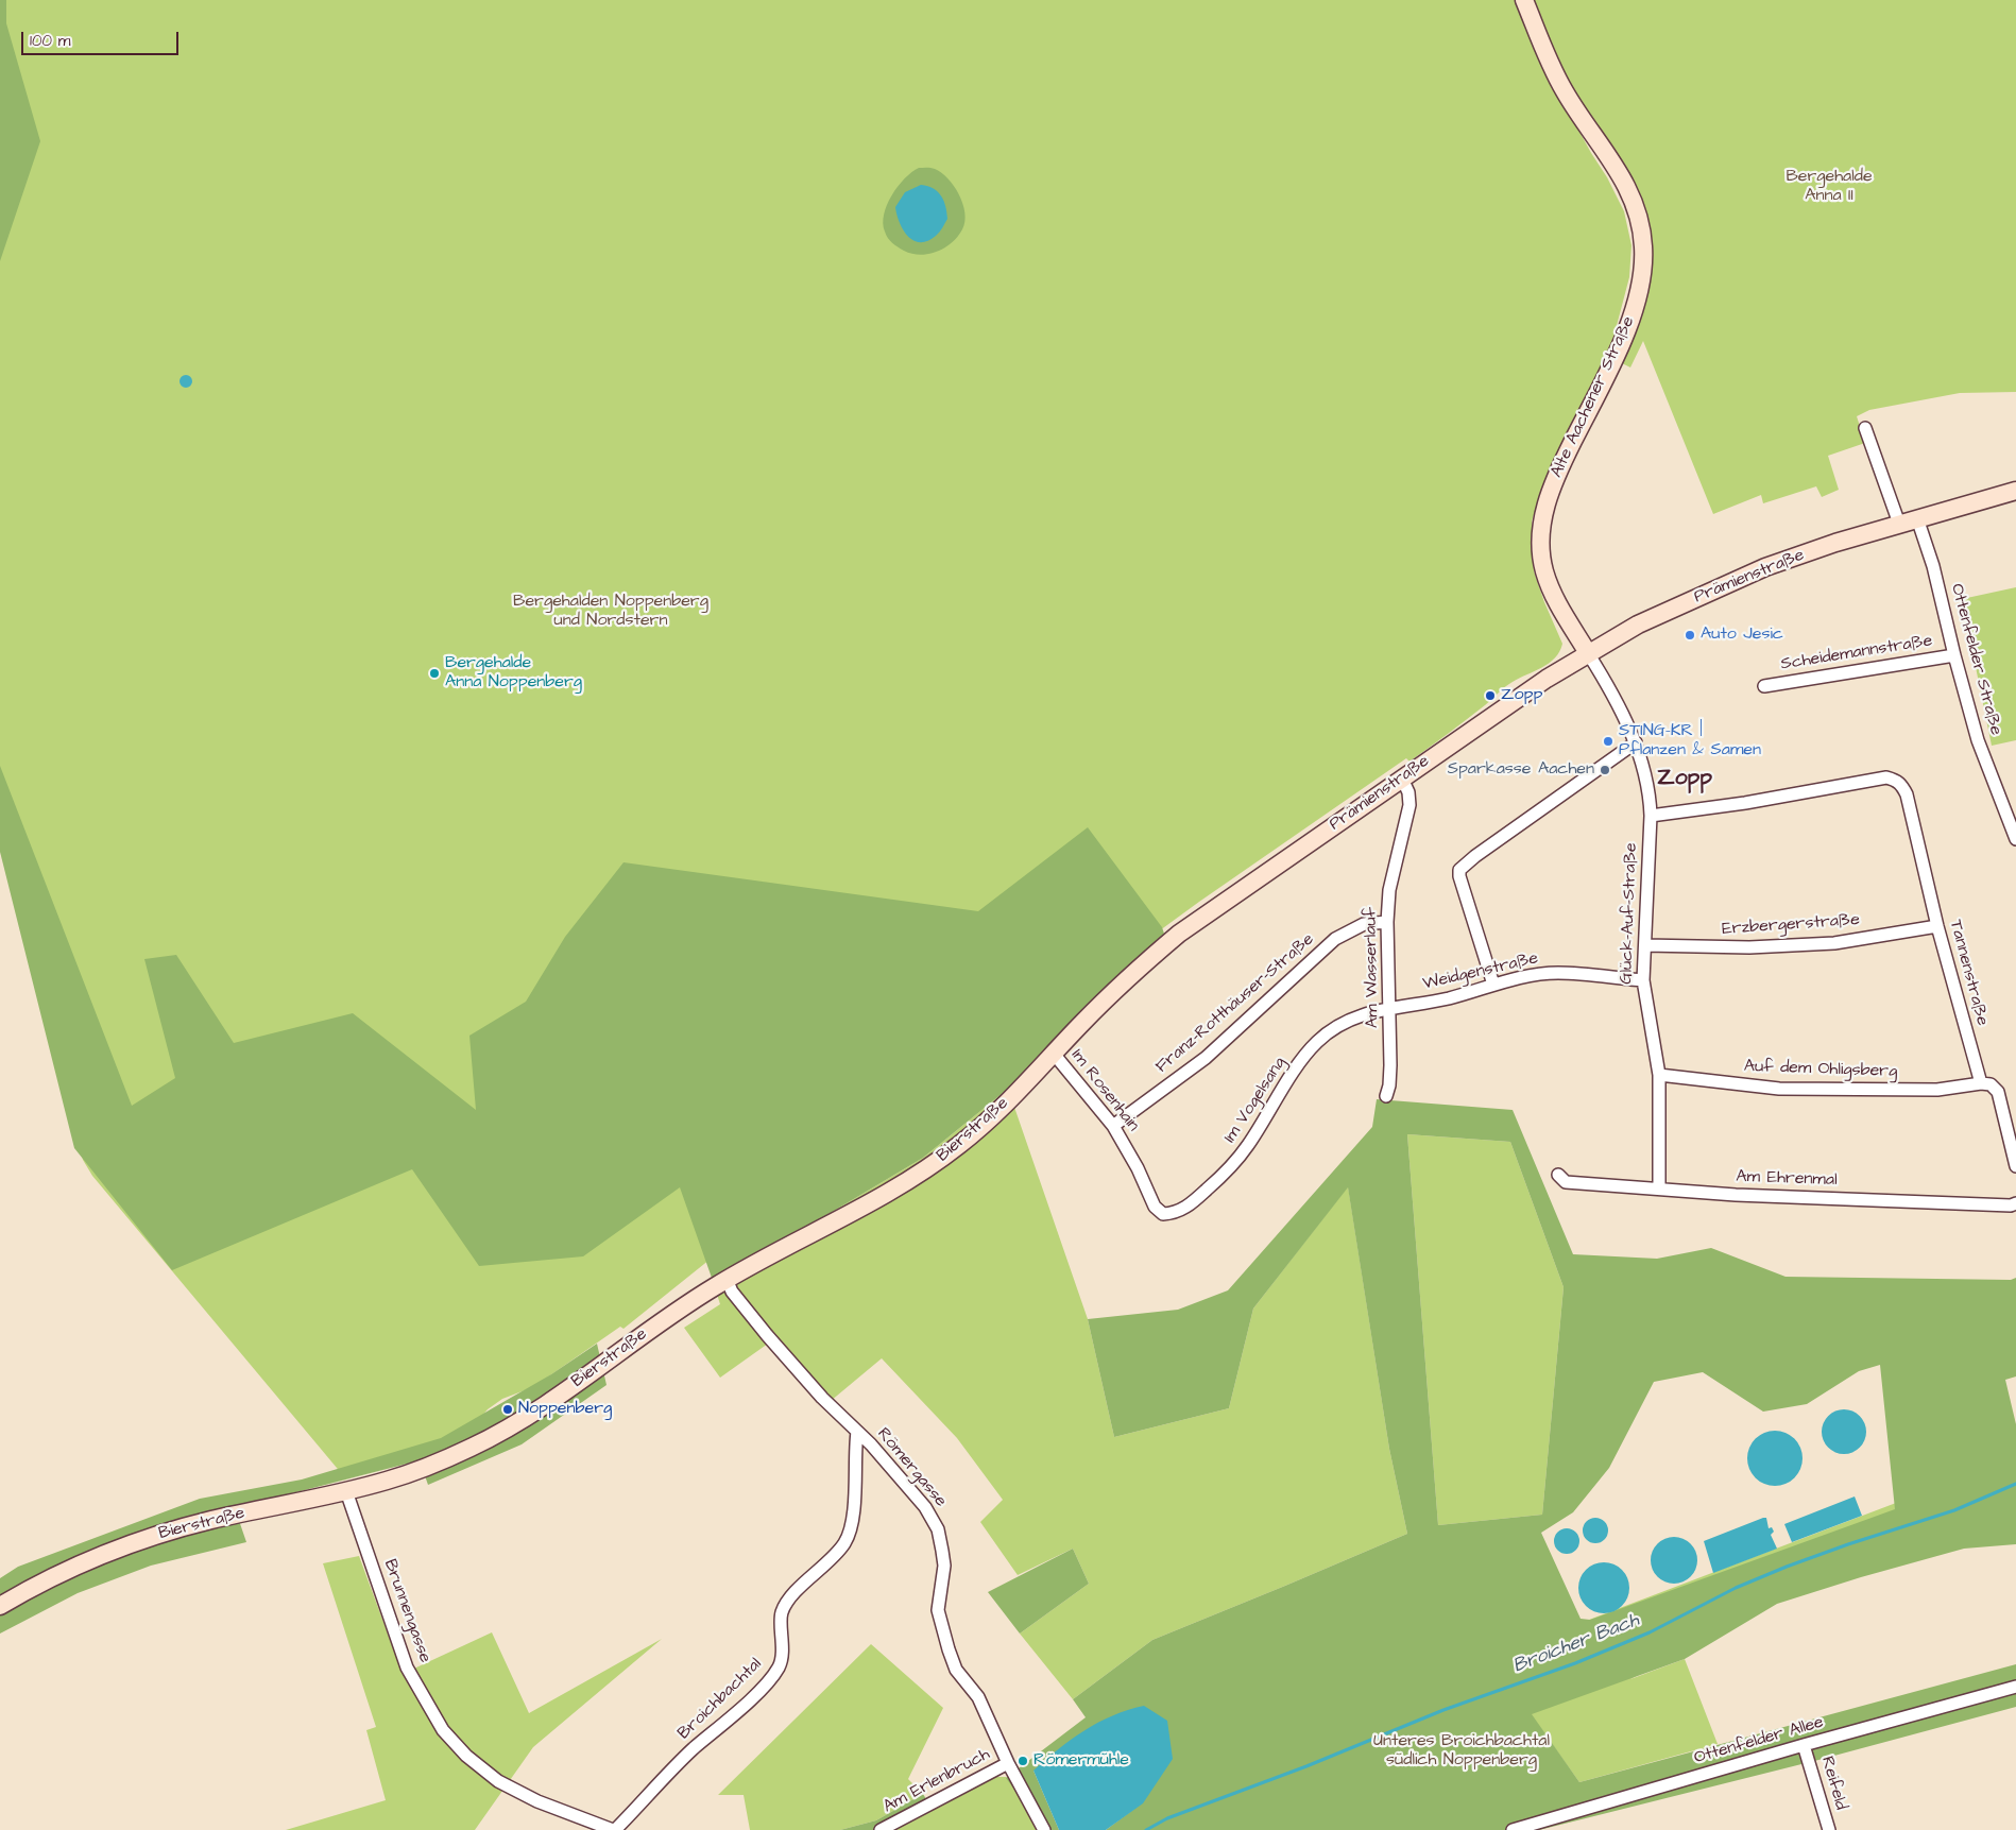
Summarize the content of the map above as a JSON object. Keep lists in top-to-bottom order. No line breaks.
{"streets":{"main road":["Alte Aachener Straße","Prämienstraße","Bierstraße"],"street":["Scheidemannstraße","Ottenfelder Straße","Glück-Auf-Straße","Erzbergerstraße","Am Wasserlauf","Weidgenstraße","Tannenstraße","Franz-Rotthäuser-Straße","Auf dem Ohligsberg","Im Rosenhain","Im Vogelsang","Am Ehrenmal","Römergasse","Brunnengasse","Broichbachtal","Ottenfelder Allee","Am Erlenbruch","Reifeld"]},"crossings":[["Alte Aachener Straße","Prämienstraße"],["Alte Aachener Straße","Glück-Auf-Straße"],["Prämienstraße","Ottenfelder Straße"],["Prämienstraße","Glück-Auf-Straße"],["Prämienstraße","Am Wasserlauf"],["Prämienstraße","Im Rosenhain"],["Prämienstraße","Bierstraße"],["Scheidemannstraße","Ottenfelder Straße"],["Glück-Auf-Straße","Erzbergerstraße"],["Glück-Auf-Straße","Weidgenstraße"],["Glück-Auf-Straße","Tannenstraße"],["Glück-Auf-Straße","Auf dem Ohligsberg"],["Glück-Auf-Straße","Am Ehrenmal"],["Erzbergerstraße","Tannenstraße"],["Am Wasserlauf","Weidgenstraße"],["Am Wasserlauf","Franz-Rotthäuser-Straße"],["Am Wasserlauf","Im Vogelsang"],["Weidgenstraße","Im Vogelsang"],["Tannenstraße","Auf dem Ohligsberg"],["Franz-Rotthäuser-Straße","Im Rosenhain"],["Im Rosenhain","Im Vogelsang"],["Bierstraße","Römergasse"],["Bierstraße","Brunnengasse"],["Römergasse","Broichbachtal"],["Römergasse","Am Erlenbruch"],["Brunnengasse","Broichbachtal"],["Ottenfelder Allee","Reifeld"]],"districts":["Zopp"],"water":["Broicher Bach"],"parks":["Bergehalde Anna II","Bergehalden Noppenberg und Nordstern","Unteres Broichbachtal südlich Noppenberg"],"places":["Auto Jesic","Bergehalde Anna Noppenberg","Zopp","STING-KR | Pflanzen & Samen","Sparkasse Aachen","Noppenberg","Römermühle"],"scale_bar":"100 m"}
